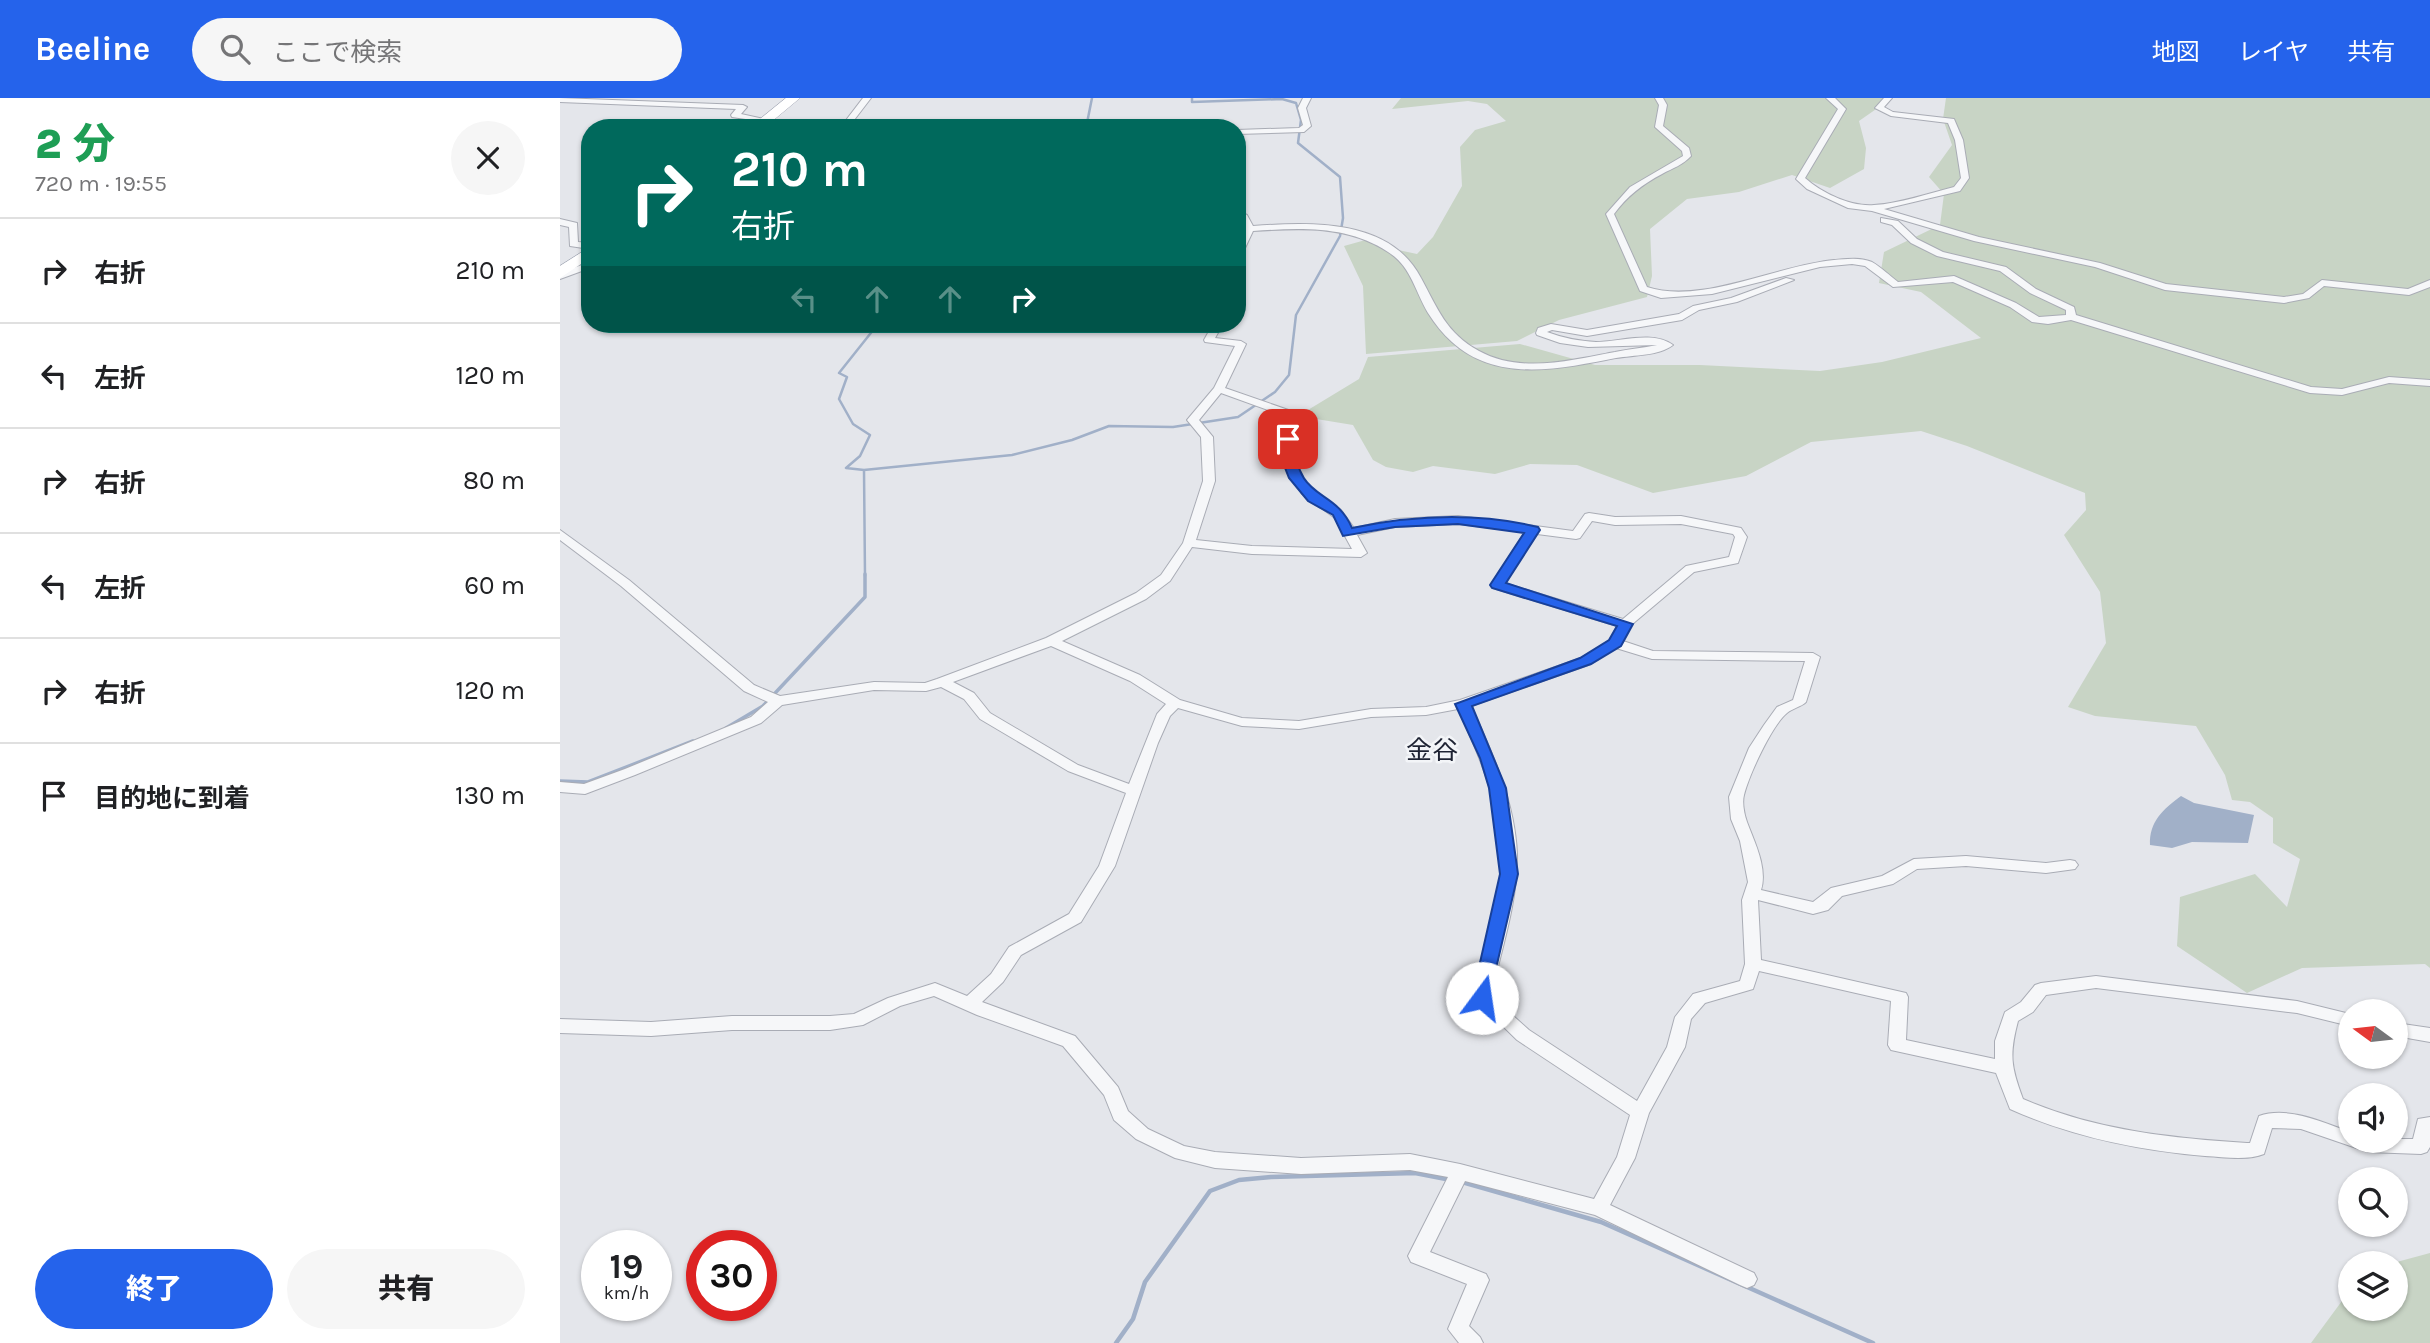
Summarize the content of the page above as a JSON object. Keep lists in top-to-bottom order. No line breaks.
{"districts":["金谷"],"north":"left","page":{"header":"Beeline","search":"ここで検索","nav":["地図","レイヤ","共有"],"heading":["2 分","720 m · 19:55"],"turn":["210 m","右折"],"list":[{"name":"右折","value":"210 m"},{"name":"左折","value":"120 m"},{"name":"右折","value":"80 m"},{"name":"左折","value":"60 m"},{"name":"右折","value":"120 m"},{"name":"目的地に到着","value":"130 m"}],"speed":"19 km/h","limit":"30","buttons":["終了","共有"]}}
